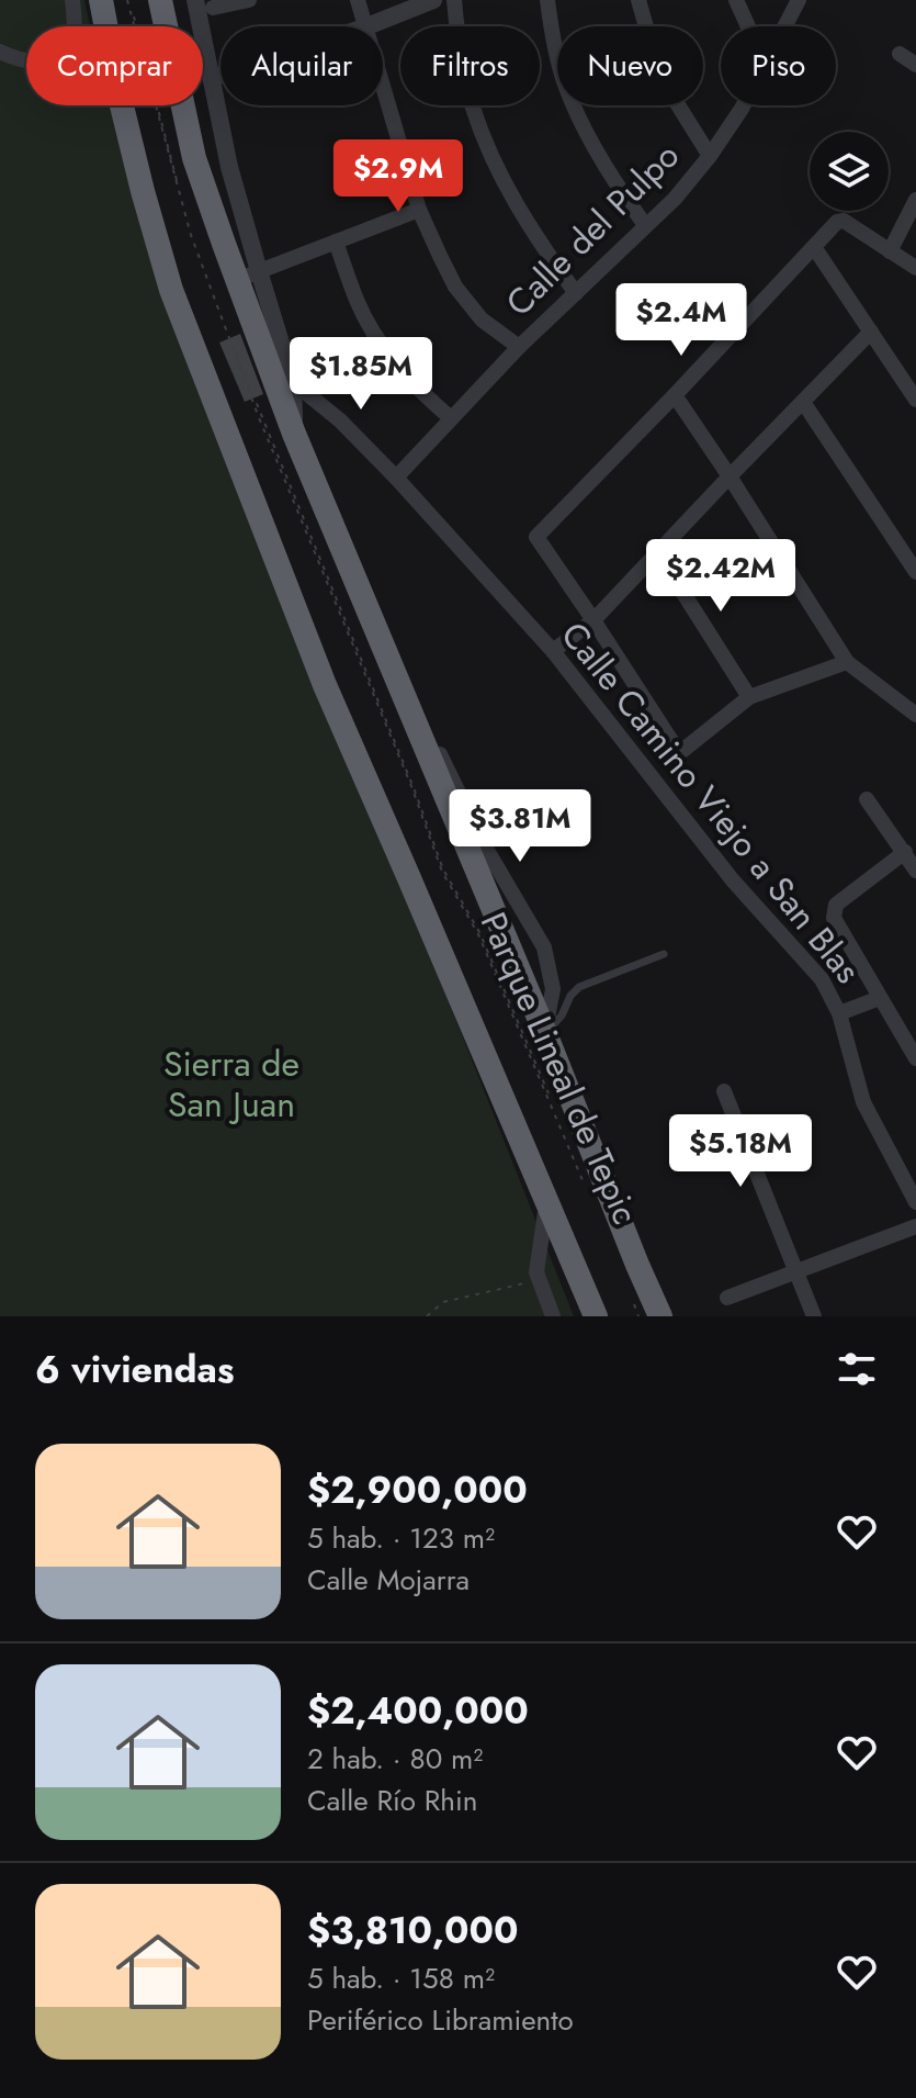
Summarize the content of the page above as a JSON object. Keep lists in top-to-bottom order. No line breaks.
{"streets":{"street":["Calle del Pulpo","Calle Camino Viejo a San Blas"],"path":["Parque Lineal de Tepic"]},"crossings":[["Calle del Pulpo","Calle Camino Viejo a San Blas"]],"parks":["Sierra de San Juan"],"page":{"chip":["Comprar","Alquilar","Filtros","Nuevo","Piso"],"price":["$2.9M","$2.4M","$1.85M","$2.42M","$3.81M","$5.18M"],"heading":"6 viviendas","list":[{"name":"$2,900,000","note":"5 hab. · 123 m² · Calle Mojarra"},{"name":"$2,400,000","note":"2 hab. · 80 m² · Calle Río Rhin"},{"name":"$3,810,000","note":"5 hab. · 158 m² · Periférico Libramiento"}]}}
